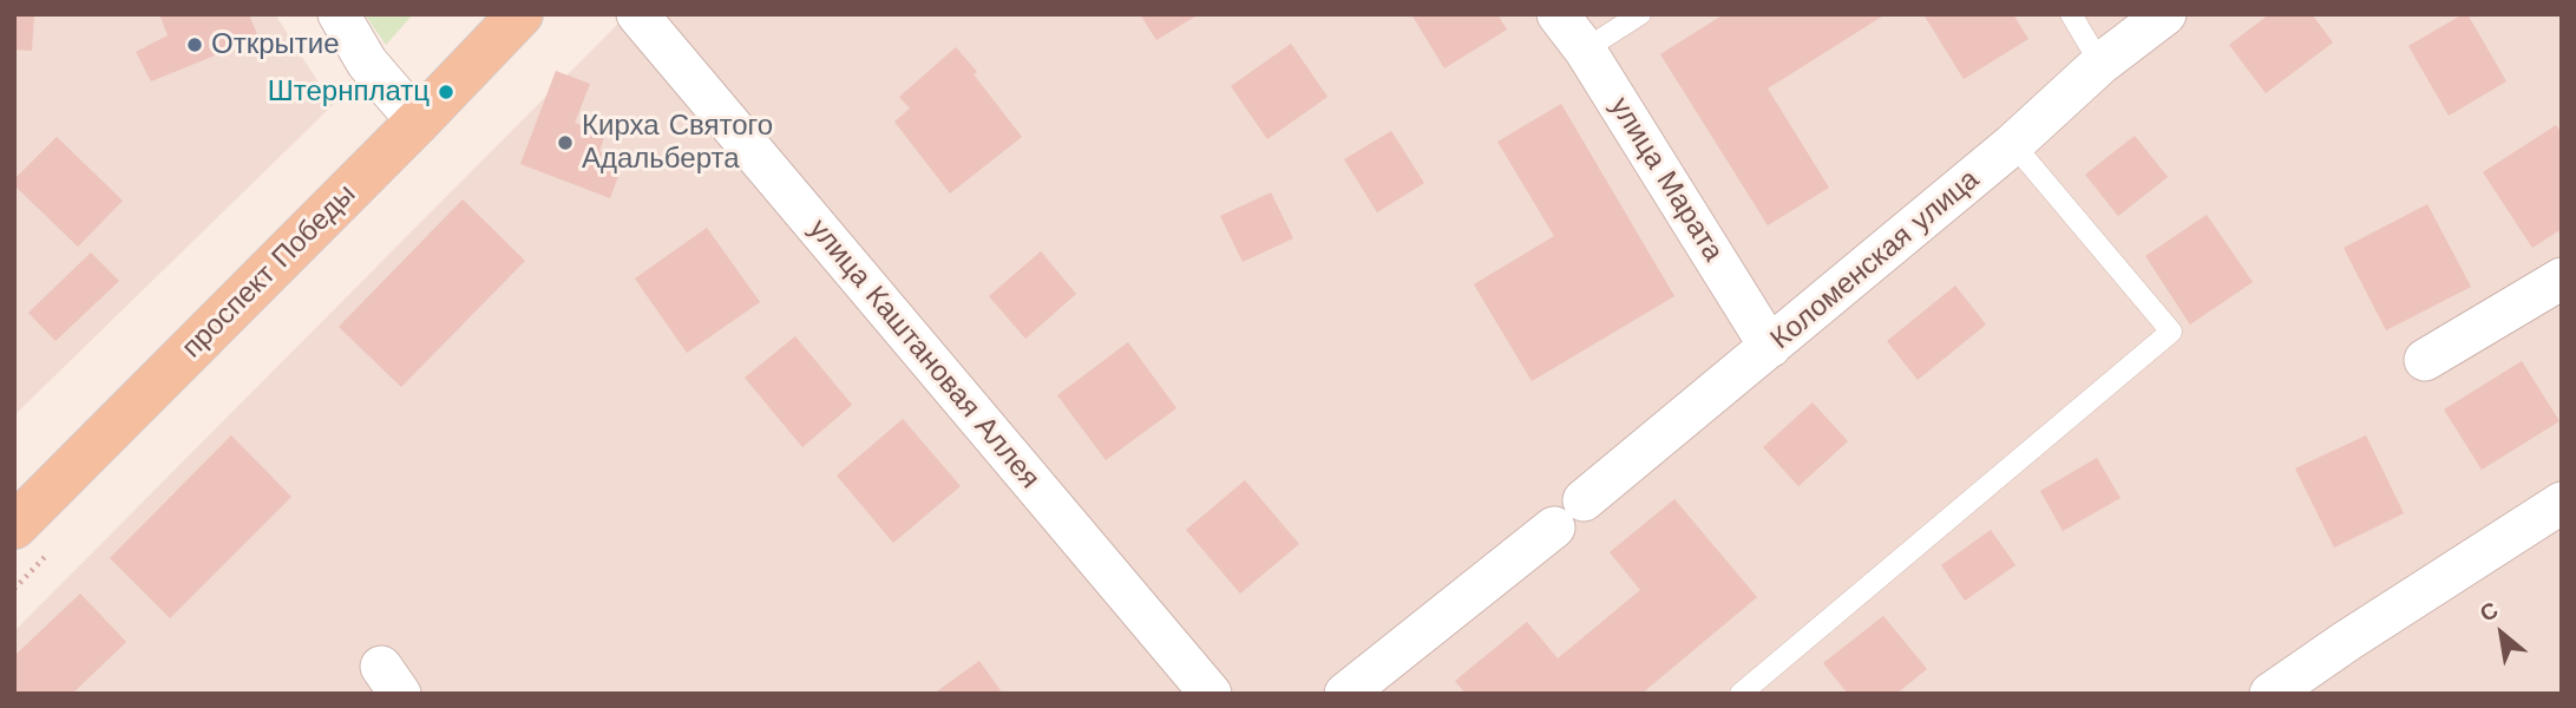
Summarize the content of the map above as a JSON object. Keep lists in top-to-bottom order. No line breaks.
{"streets":{"main road":["проспект Победы"],"street":["улица Марата","Коломенская улица","улица Каштановая Аллея"]},"crossings":[["улица Марата","Коломенская улица"]],"places":["Открытие","Штернплатц","Кирха Святого Адальберта"],"north":"top left"}
